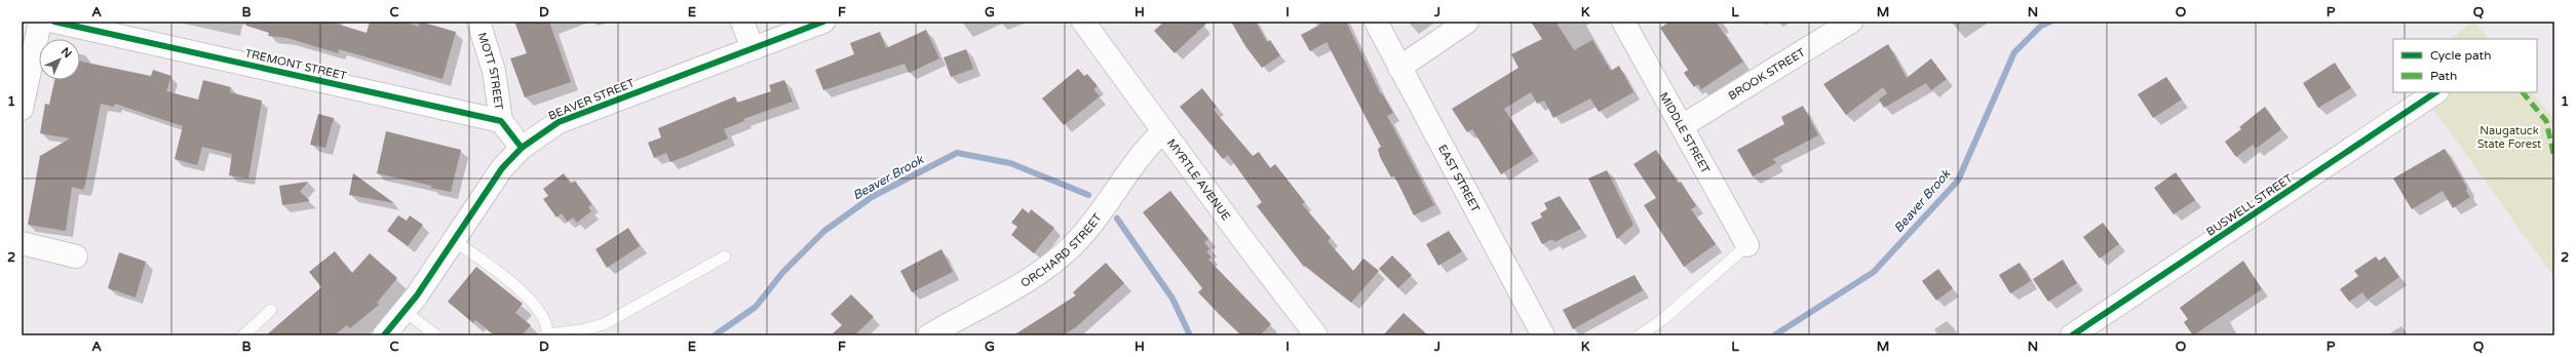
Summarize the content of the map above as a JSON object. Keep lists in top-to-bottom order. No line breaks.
{"streets":{"street":["TREMONT STREET","MOTT STREET","BROOK STREET","BEAVER STREET","MIDDLE STREET","EAST STREET","MYRTLE AVENUE","BUSWELL STREET","ORCHARD STREET"]},"crossings":[["TREMONT STREET","MOTT STREET"],["BROOK STREET","MIDDLE STREET"],["MYRTLE AVENUE","ORCHARD STREET"]],"water":["Beaver Brook"],"parks":["Naugatuck State Forest"],"legend":["Cycle path","Path"],"north":"top right","grid":{"columns":["A","B","C","D","E","F","G","H","I","J","K","L","M","N","O","P","Q"],"rows":["1","2"]}}
